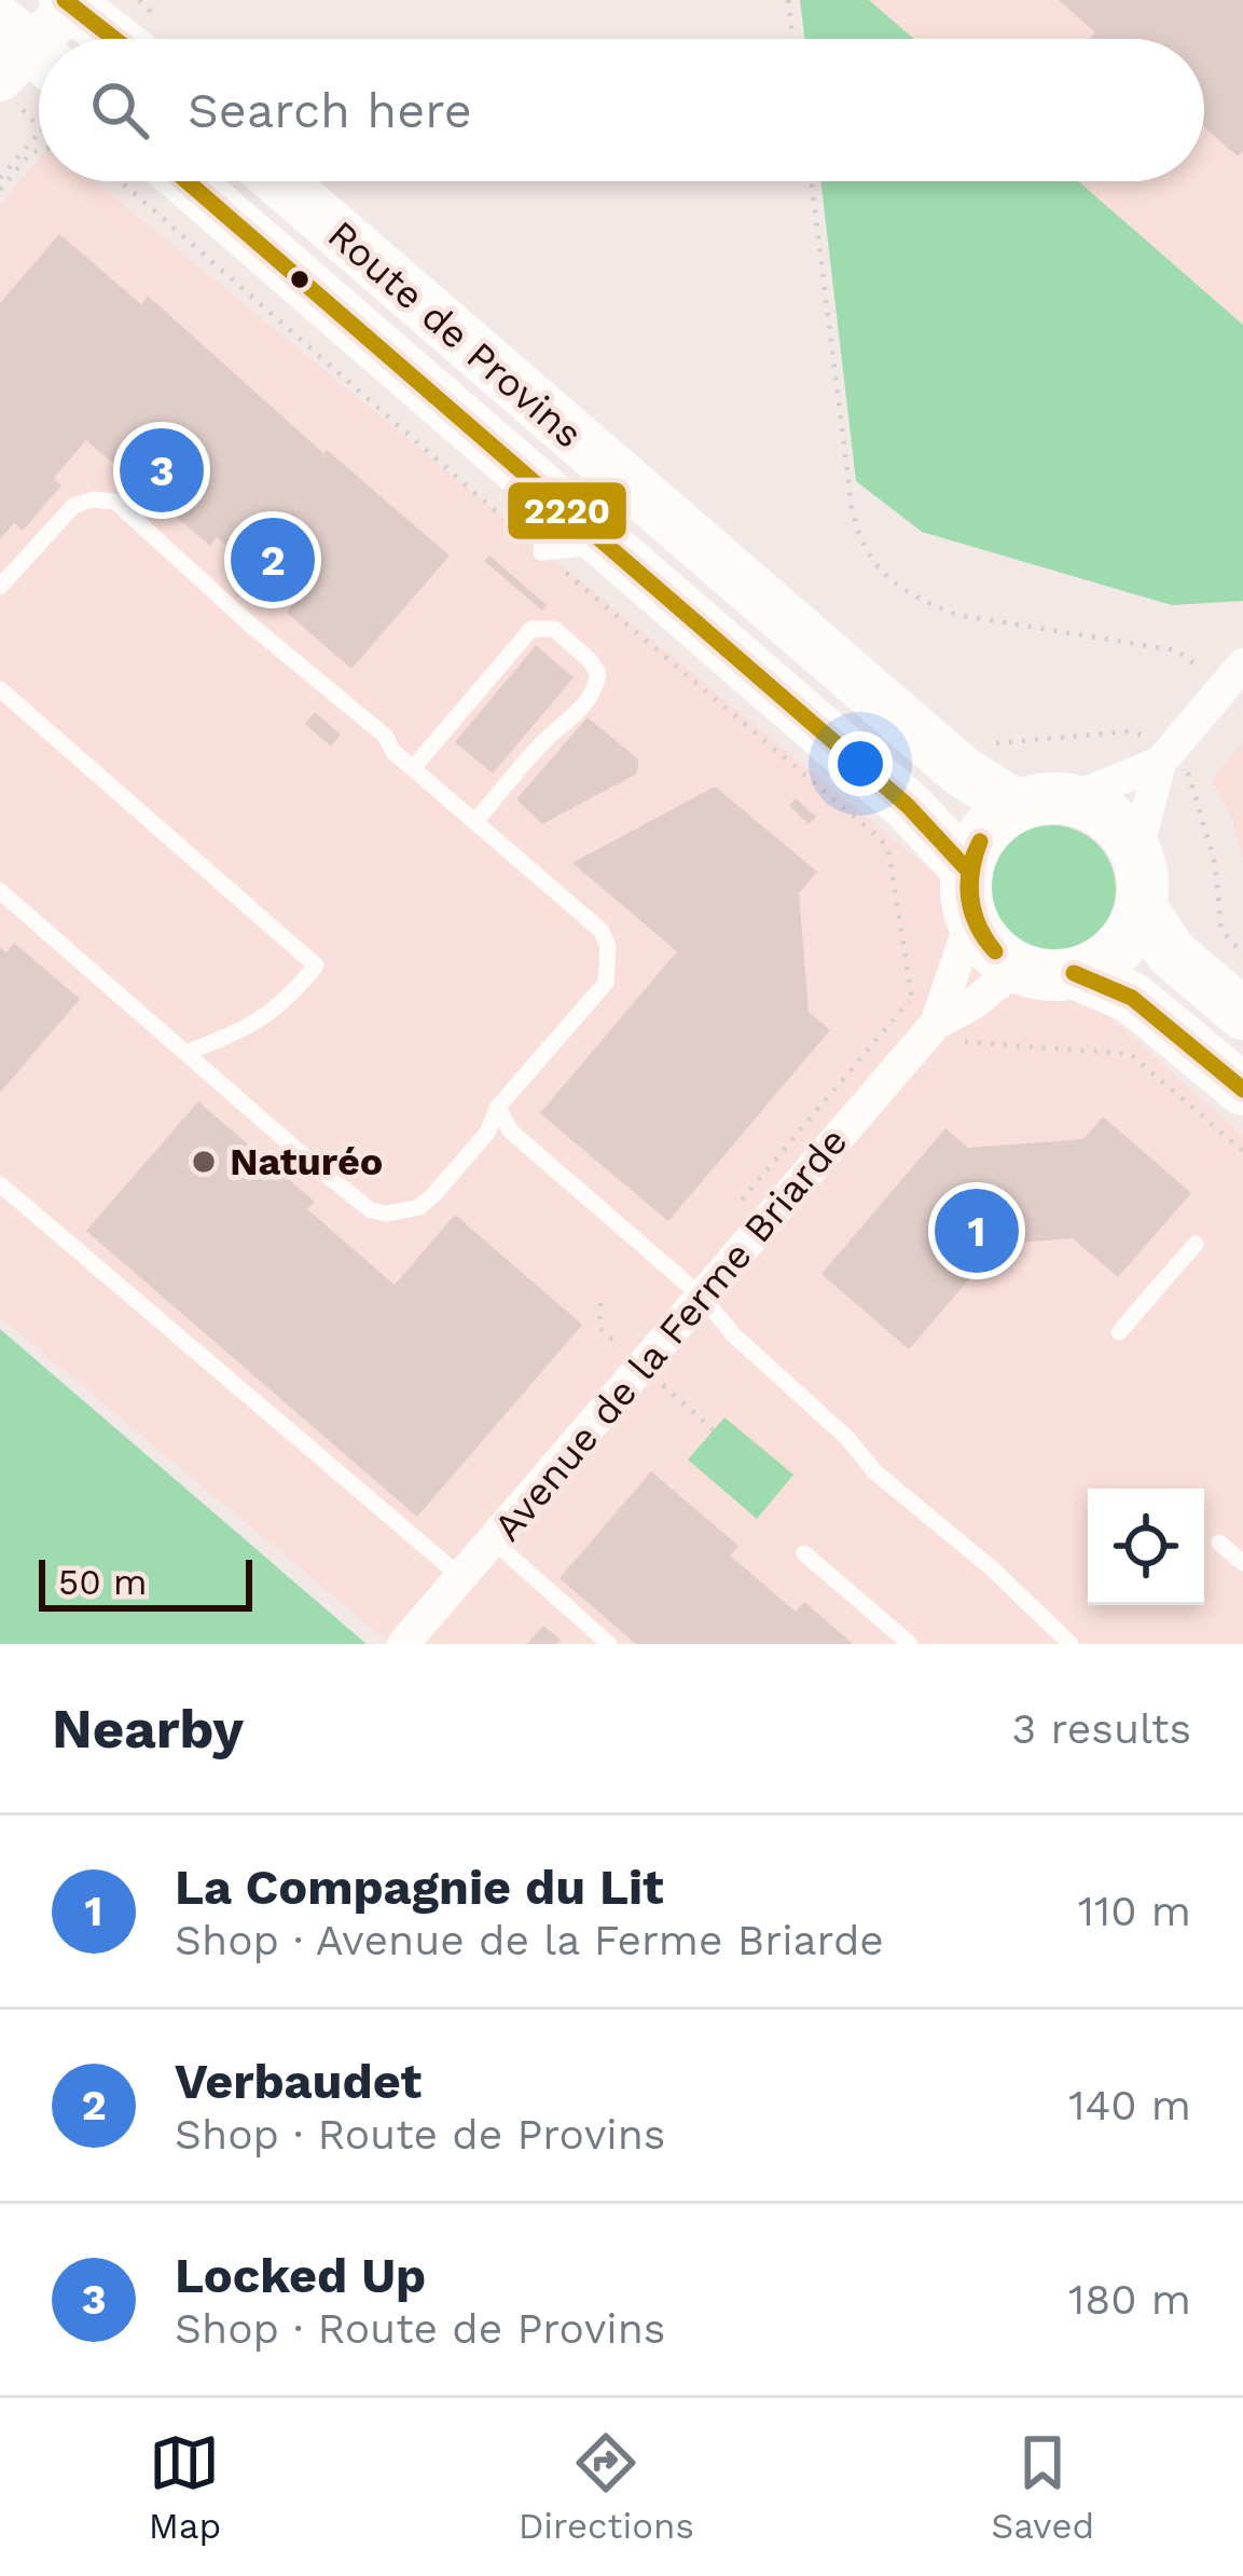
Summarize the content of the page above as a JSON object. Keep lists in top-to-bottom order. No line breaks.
{"streets":{"main road":["Route de Provins"],"street":["Avenue de la Ferme Briarde"]},"crossings":[["Route de Provins","Avenue de la Ferme Briarde"]],"places":["Naturéo"],"lines":["transit line 2220"],"scale_bar":"50 m","page":{"search":"Search here","pins":["3","2","1"],"scale":"50 m","heading":["Nearby","3 results"],"list":[{"mark":"1","name":"La Compagnie du Lit","note":"Shop · Avenue de la Ferme Briarde","value":"110 m"},{"mark":"2","name":"Verbaudet","note":"Shop · Route de Provins","value":"140 m"},{"mark":"3","name":"Locked Up","note":"Shop · Route de Provins","value":"180 m"}],"nav":["Map","Directions","Saved"]}}
